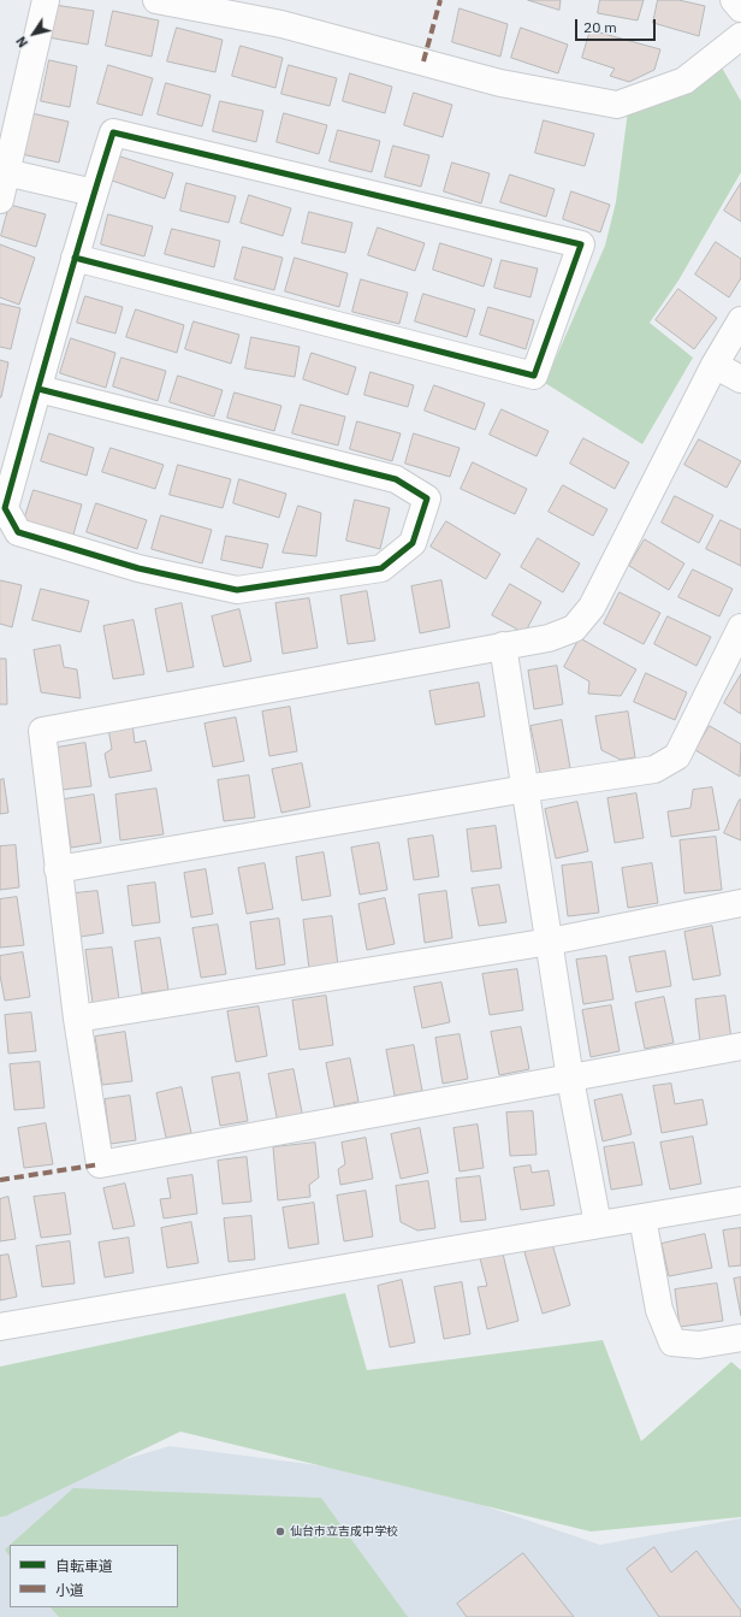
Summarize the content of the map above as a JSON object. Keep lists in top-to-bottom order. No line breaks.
{"places":["仙台市立吉成中学校"],"legend":["自転車道","小道"],"scale_bar":"20 m","north":"bottom left"}
